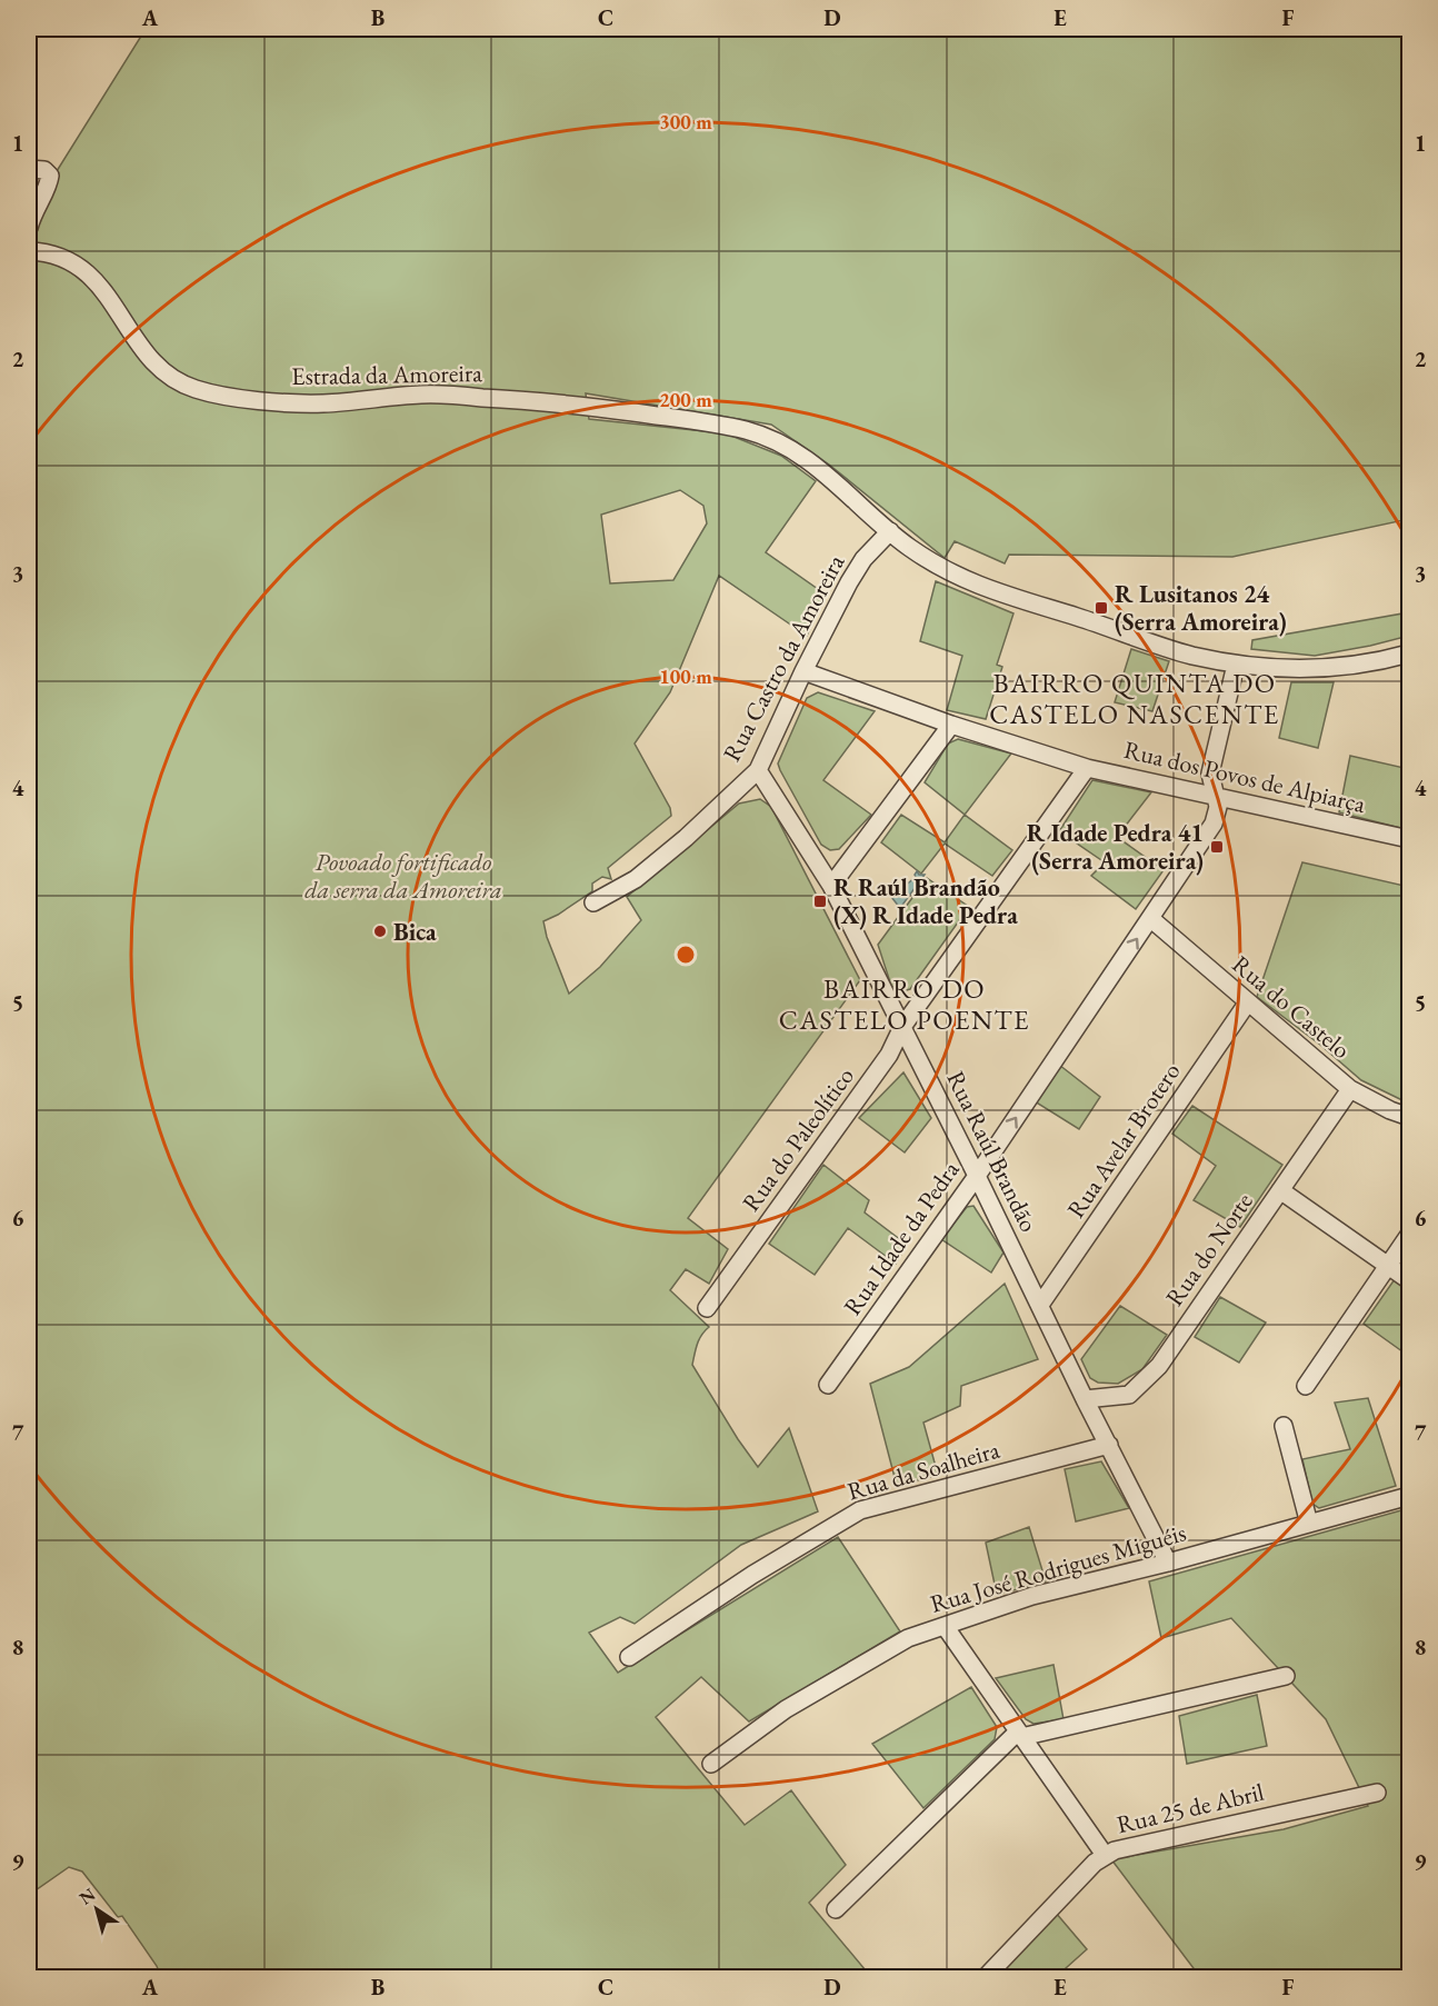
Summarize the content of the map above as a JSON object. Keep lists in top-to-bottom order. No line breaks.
{"streets":{"street":["Estrada da Amoreira","Rua Castro da Amoreira","Rua dos Povos de Alpiarça","Rua do Castelo","Rua do Paleolítico","Rua Avelar Brotero","Rua Raúl Brandão","Rua Idade da Pedra","Rua do Norte","Rua da Soalheira","Rua José Rodrigues Miguéis","Rua 25 de Abril"]},"crossings":[["Estrada da Amoreira","Rua Castro da Amoreira"],["Estrada da Amoreira","Rua Idade da Pedra"],["Rua Castro da Amoreira","Rua dos Povos de Alpiarça"],["Rua Castro da Amoreira","Rua Raúl Brandão"],["Rua dos Povos de Alpiarça","Rua do Paleolítico"],["Rua dos Povos de Alpiarça","Rua Idade da Pedra"],["Rua do Castelo","Rua Avelar Brotero"],["Rua do Castelo","Rua Idade da Pedra"],["Rua do Castelo","Rua do Norte"],["Rua do Paleolítico","Rua Raúl Brandão"],["Rua Avelar Brotero","Rua Raúl Brandão"],["Rua Raúl Brandão","Rua Idade da Pedra"],["Rua Raúl Brandão","Rua do Norte"],["Rua Raúl Brandão","Rua da Soalheira"],["Rua Raúl Brandão","Rua José Rodrigues Miguéis"]],"one_way":["Rua Idade da Pedra"],"districts":["BAIRRO QUINTA DO CASTELO NASCENTE","BAIRRO DO CASTELO POENTE"],"parks":["Povoado fortificado da serra da Amoreira"],"places":{"transit":["R Lusitanos 24 (Serra Amoreira)","R Idade Pedra 41 (Serra Amoreira)","R Raúl Brandão (X) R Idade Pedra"],"other":["Bica"]},"north":"top left","grid":{"columns":["A","B","C","D","E","F"],"rows":["1","2","3","4","5","6","7","8","9"]},"rings":["300 m","200 m","100 m"]}
